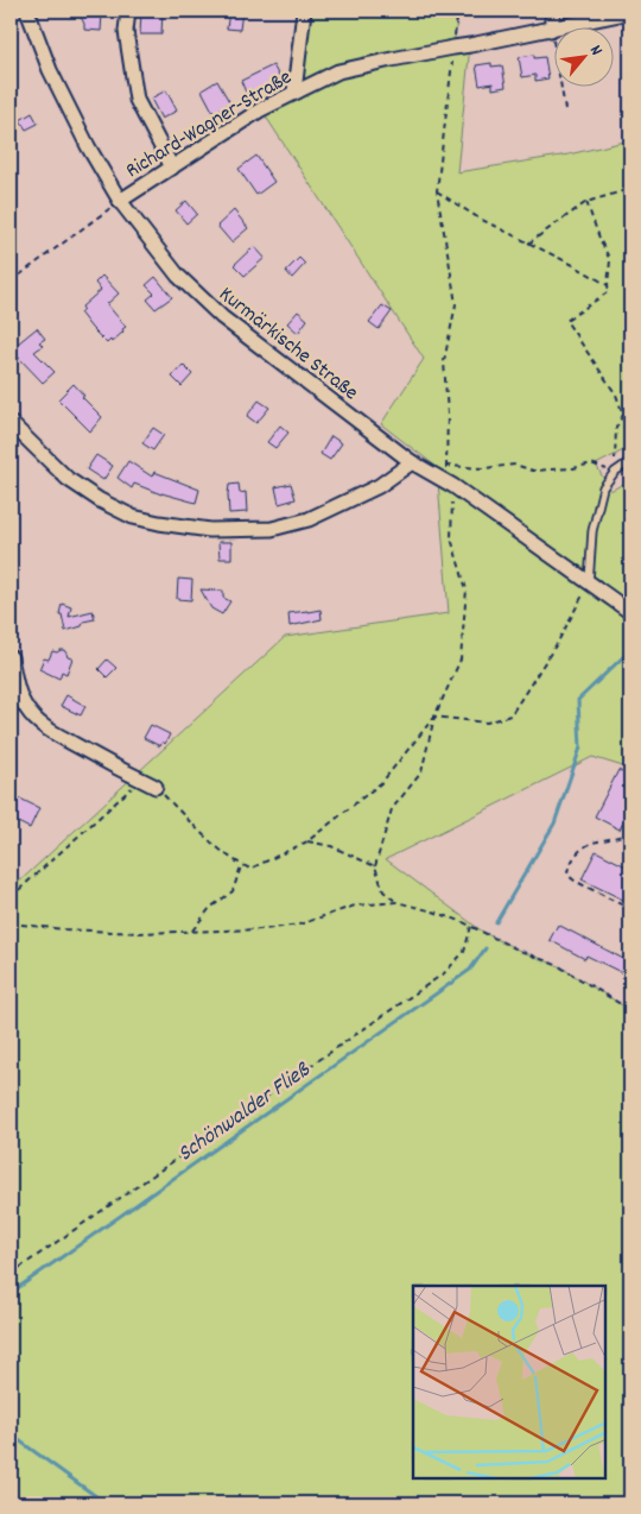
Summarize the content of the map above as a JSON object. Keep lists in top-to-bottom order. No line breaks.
{"streets":{"street":["Richard-Wagner-Straße","Kurmärkische Straße"]},"crossings":[["Richard-Wagner-Straße","Kurmärkische Straße"]],"water":["Schönwalder Fließ"],"north":"top right"}
